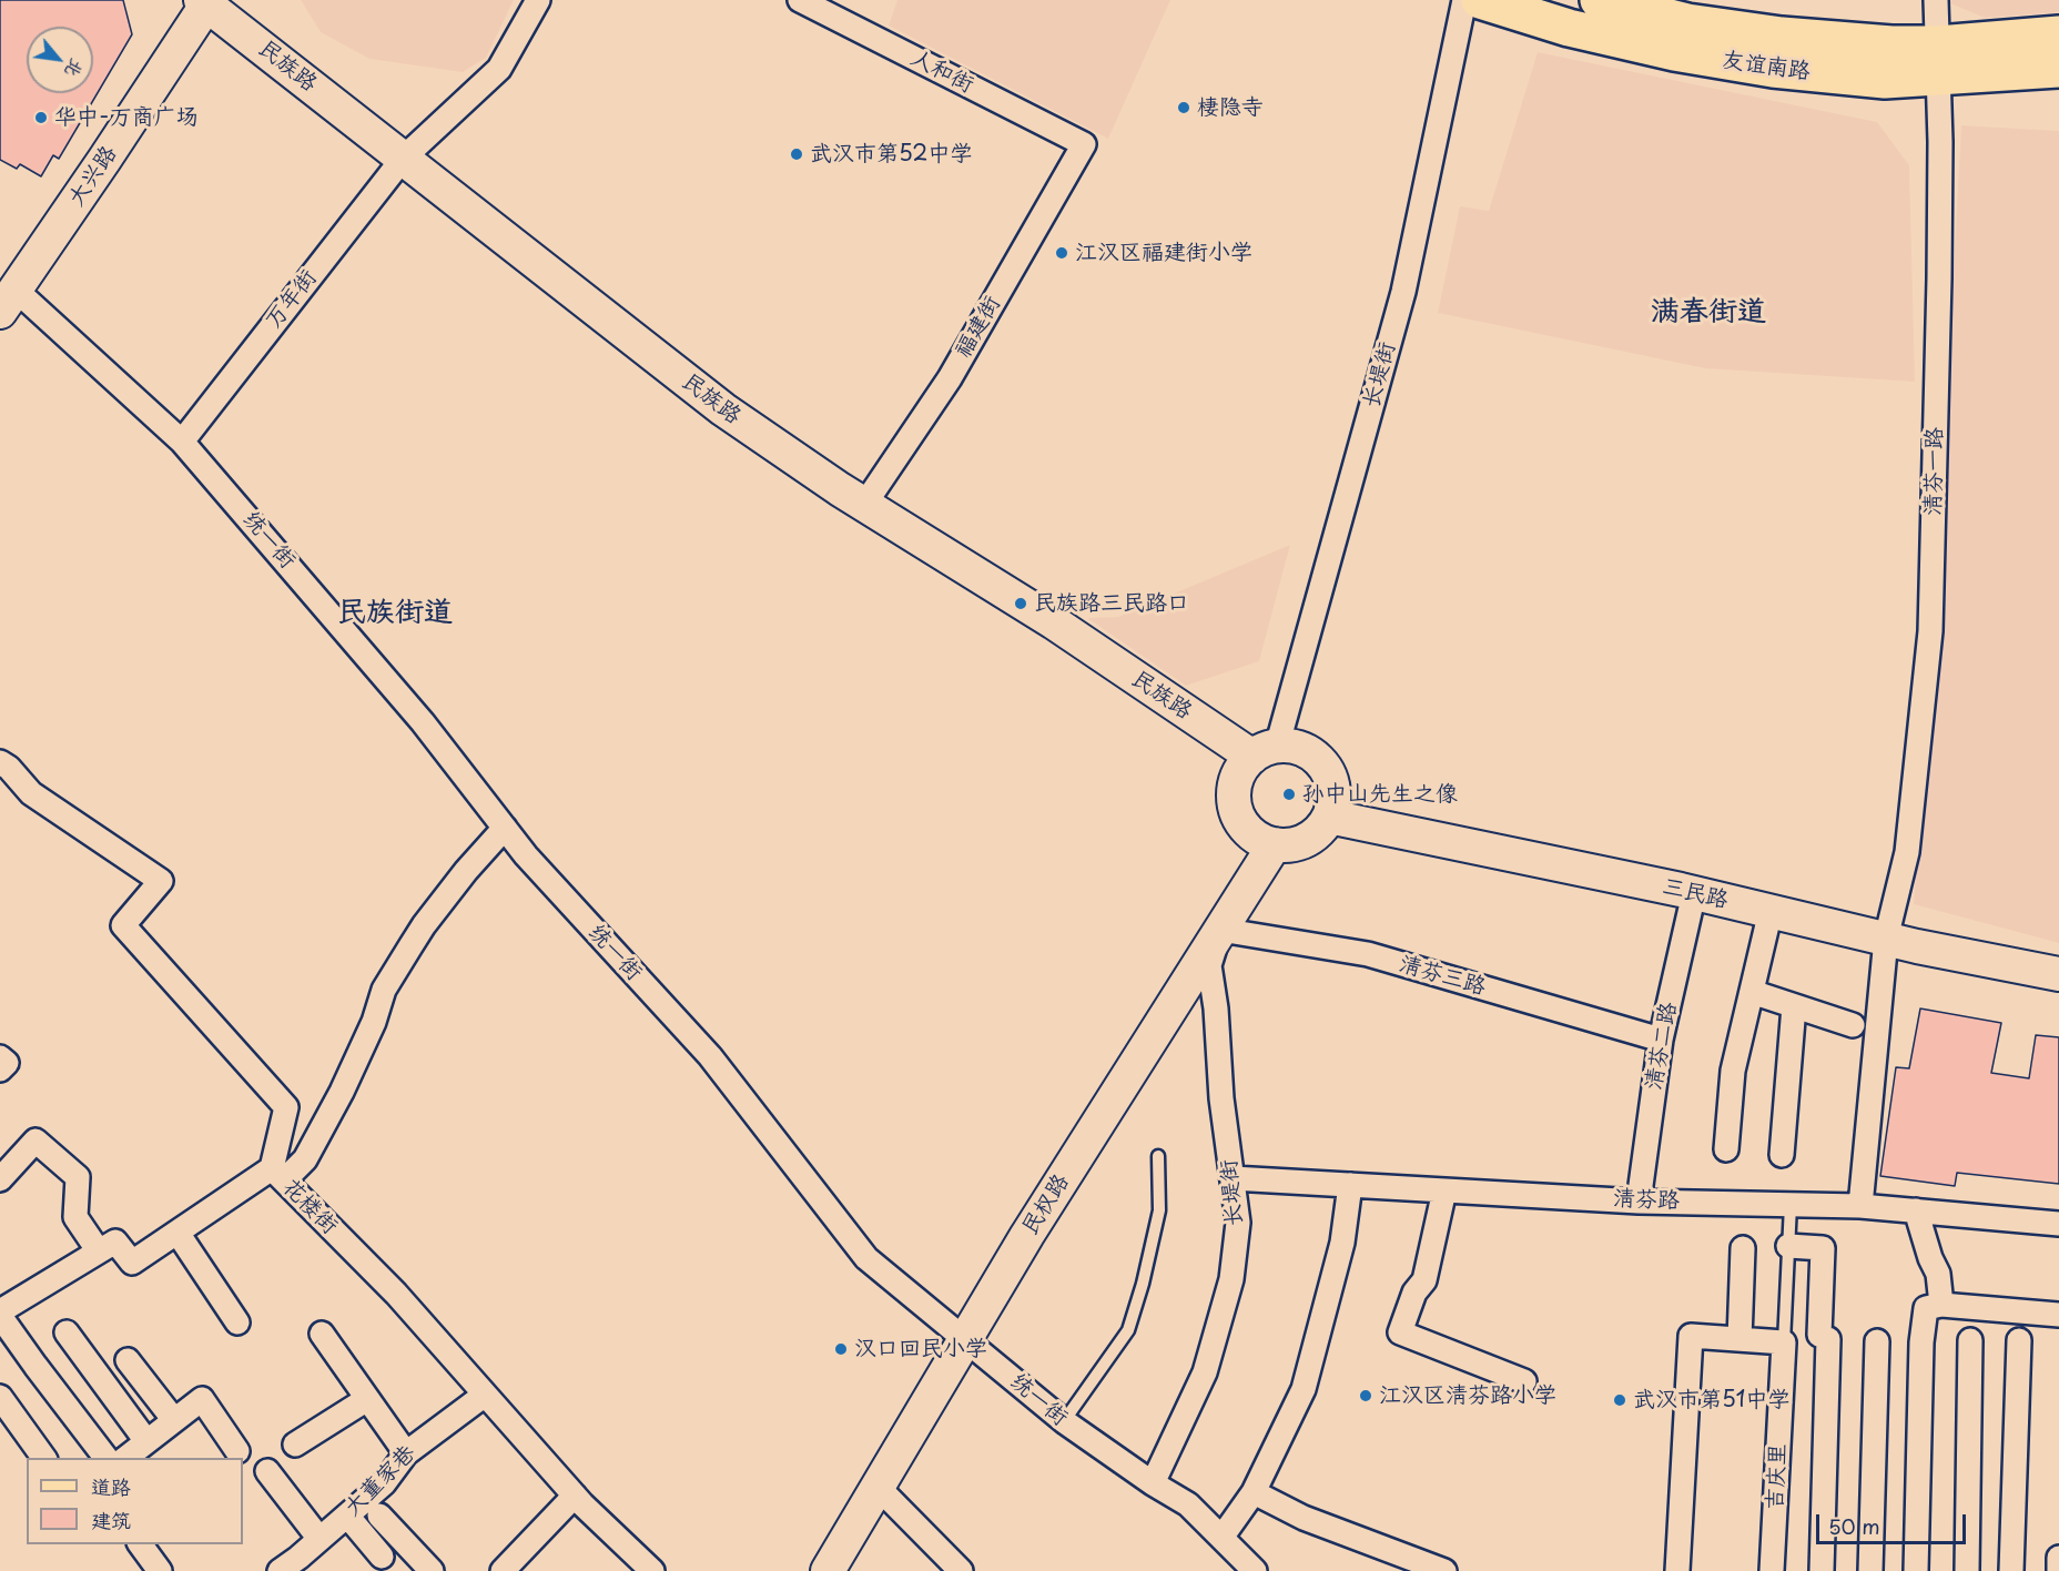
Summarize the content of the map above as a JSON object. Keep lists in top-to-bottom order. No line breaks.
{"streets":{"main road":["友谊南路"],"street":["民族路","人和街","大兴路","万年街","福建街","长堤街","清芬一路","统一街","三民路","清芬三路","清芬二路","清芬路","民权路","花楼街","吉庆里","大董家巷"]},"crossings":[["民族路","大兴路"],["民族路","万年街"],["民族路","福建街"],["民族路","长堤街"],["民族路","三民路"],["民族路","民权路"],["友谊南路","清芬一路"],["人和街","福建街"],["大兴路","统一街"],["万年街","统一街"],["长堤街","统一街"],["长堤街","三民路"],["长堤街","清芬三路"],["长堤街","清芬路"],["长堤街","民权路"],["清芬一路","三民路"],["清芬一路","清芬路"],["统一街","民权路"],["三民路","清芬二路"],["三民路","民权路"],["清芬三路","清芬二路"],["清芬三路","民权路"],["清芬二路","清芬路"],["花楼街","大董家巷"]],"districts":["满春街道","民族街道"],"places":["棲隐寺","华中-万商广场","武汉市第52中学","江汉区福建街小学","民族路三民路口","孙中山先生之像","汉口回民小学","江汉区清芬路小学","武汉市第51中学"],"legend":["道路","建筑"],"scale_bar":"50 m","north":"bottom right"}
